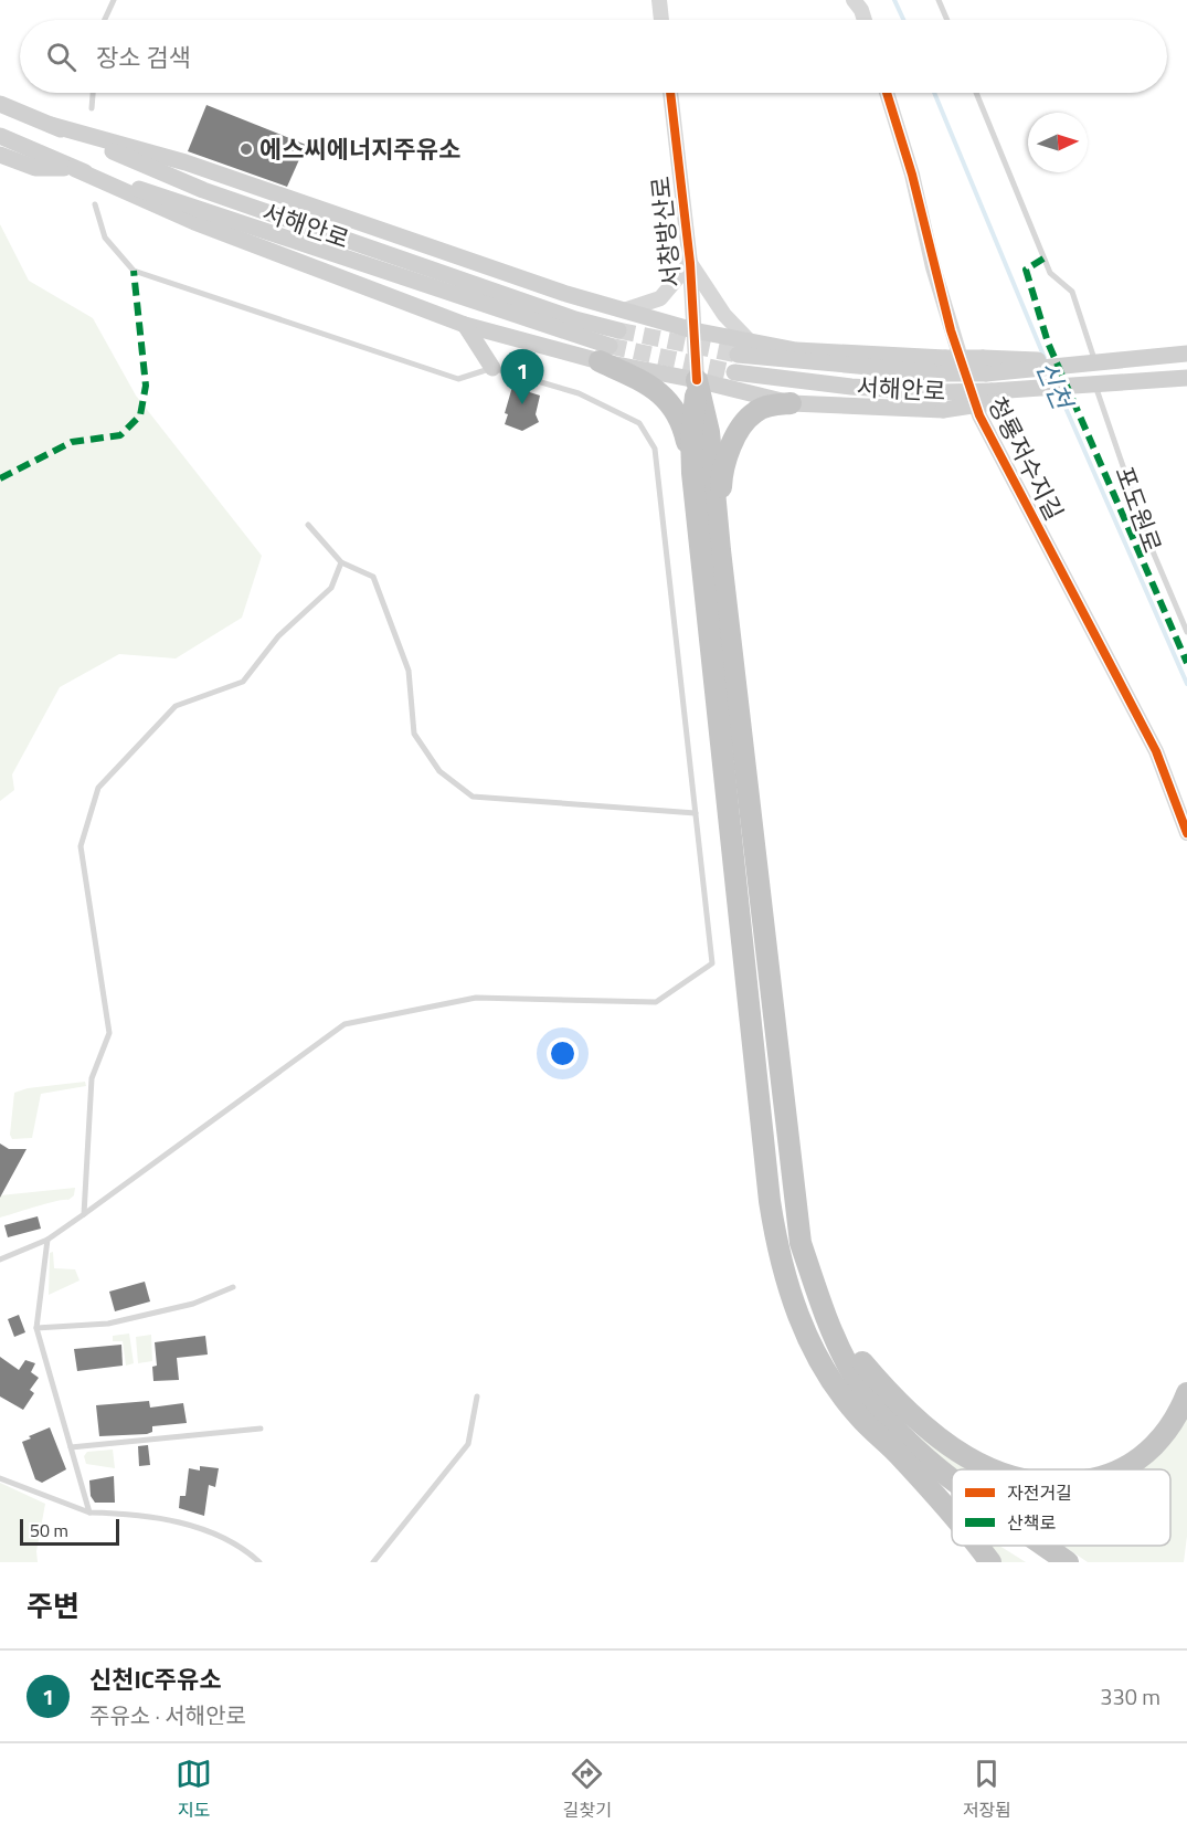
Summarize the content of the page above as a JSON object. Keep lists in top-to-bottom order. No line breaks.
{"streets":{"main road":["서해안로"],"street":["서창방산로","청룡저수지길"],"lane":["포도원로"]},"water":["신천"],"places":["에스씨에너지주유소"],"legend":["자전거길","산책로"],"scale_bar":"50 m","north":"right","page":{"search":"장소 검색","pins":"1","scale":"50 m","heading":"주변","list":[{"mark":"1","name":"신천IC주유소","note":"주유소 · 서해안로","value":"330 m"}],"nav":["지도","길찾기","저장됨"]}}
